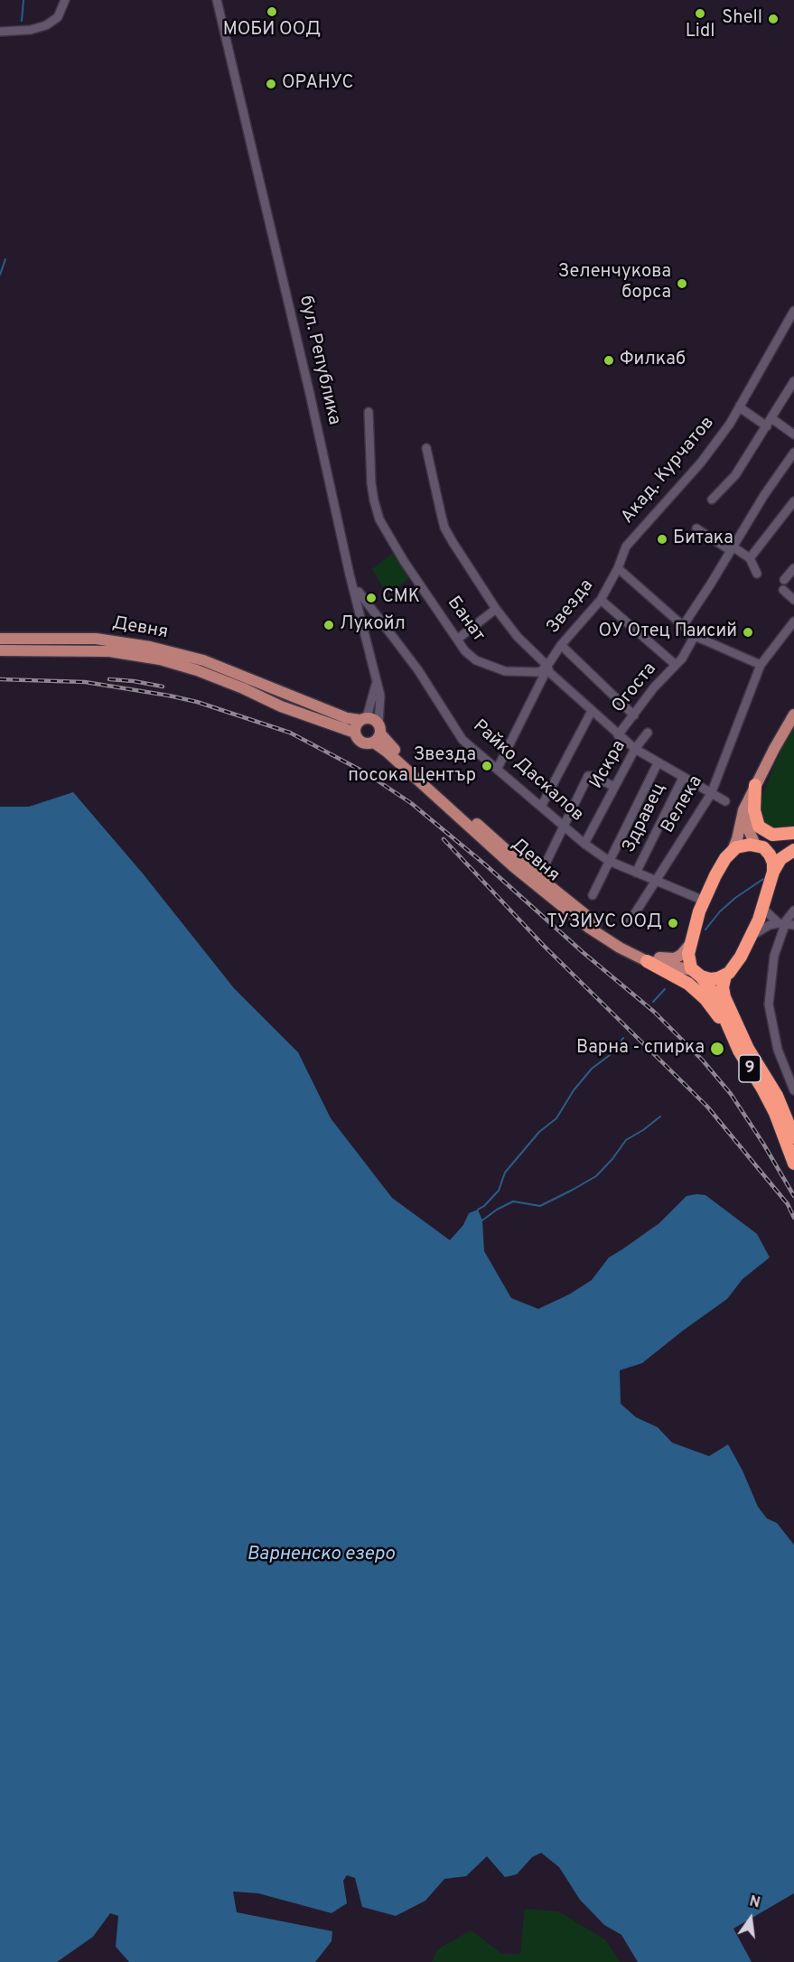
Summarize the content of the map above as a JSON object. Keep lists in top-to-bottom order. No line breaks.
{"streets":{"highway":["9"],"main road":["Девня"],"street":["бул. Република","Акад. Курчатов","Звезда","Банат","Огоста","Искра","Райко Даскалов","Велека","Здравец"]},"crossings":[["бул. Република","Девня"],["бул. Република","Райко Даскалов"],["Акад. Курчатов","Звезда"],["Звезда","Банат"],["Звезда","Райко Даскалов"],["Девня","9"],["Искра","Райко Даскалов"],["Райко Даскалов","Велека"],["Райко Даскалов","Здравец"],["Райко Даскалов","9"]],"water":["Варненско езеро"],"places":["МОБИ ООД","Lidl","Shell","ОРАНУС","Зеленчукова борса","Филкаб","Битака","СМК","Лукойл","ОУ Отец Паисий","Звезда посока Център","ТУЗИУС ООД","Варна - спирка"],"north":"top"}
